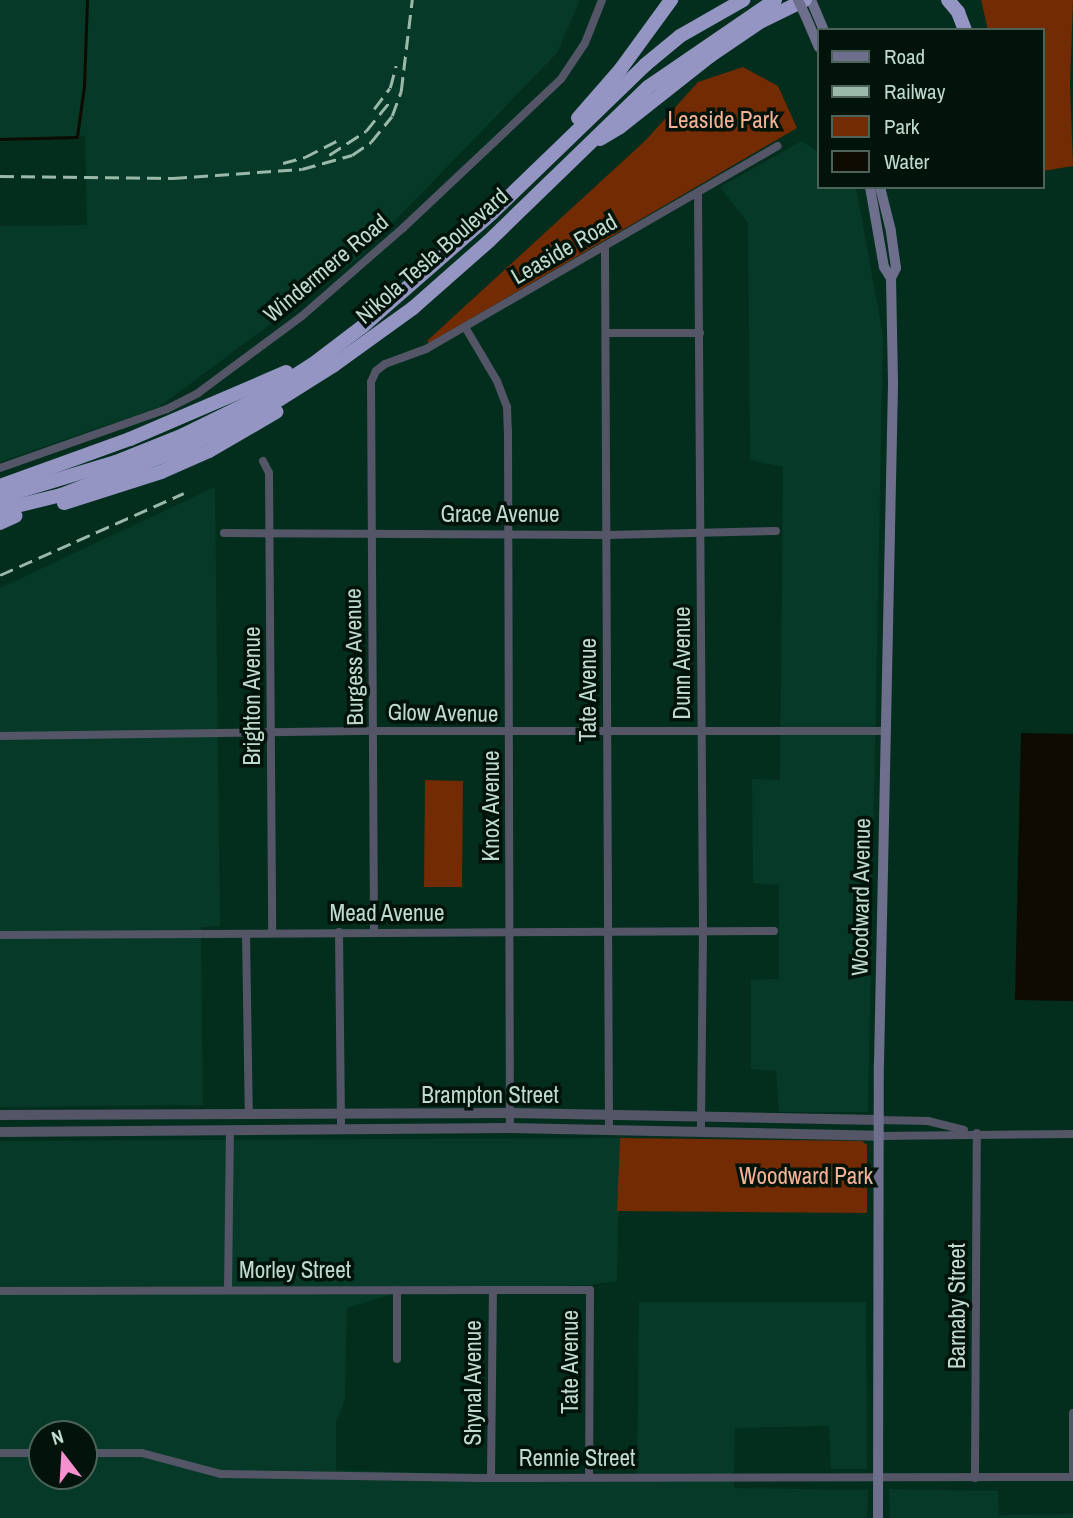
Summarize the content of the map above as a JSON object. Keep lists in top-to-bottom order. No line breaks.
{"streets":{"highway":["Nikola Tesla Boulevard"],"main road":["Woodward Avenue"],"street":["Leaside Road","Windermere Road","Grace Avenue","Burgess Avenue","Dunn Avenue","Tate Avenue","Brighton Avenue","Glow Avenue","Knox Avenue","Mead Avenue","Brampton Street","Morley Street","Barnaby Street","Shynal Avenue","Rennie Street"]},"crossings":[["Leaside Road","Burgess Avenue"],["Leaside Road","Dunn Avenue"],["Leaside Road","Tate Avenue"],["Leaside Road","Knox Avenue"],["Grace Avenue","Burgess Avenue"],["Grace Avenue","Dunn Avenue"],["Grace Avenue","Tate Avenue"],["Grace Avenue","Brighton Avenue"],["Grace Avenue","Knox Avenue"],["Burgess Avenue","Glow Avenue"],["Burgess Avenue","Mead Avenue"],["Dunn Avenue","Glow Avenue"],["Dunn Avenue","Mead Avenue"],["Dunn Avenue","Brampton Street"],["Tate Avenue","Glow Avenue"],["Tate Avenue","Mead Avenue"],["Tate Avenue","Brampton Street"],["Tate Avenue","Morley Street"],["Tate Avenue","Rennie Street"],["Brighton Avenue","Glow Avenue"],["Brighton Avenue","Mead Avenue"],["Glow Avenue","Knox Avenue"],["Glow Avenue","Woodward Avenue"],["Knox Avenue","Mead Avenue"],["Knox Avenue","Brampton Street"],["Woodward Avenue","Brampton Street"],["Woodward Avenue","Rennie Street"],["Brampton Street","Barnaby Street"],["Morley Street","Shynal Avenue"],["Barnaby Street","Rennie Street"],["Shynal Avenue","Rennie Street"]],"parks":["Leaside Park","Woodward Park"],"legend":["Road","Railway","Park","Water"],"north":"top"}
